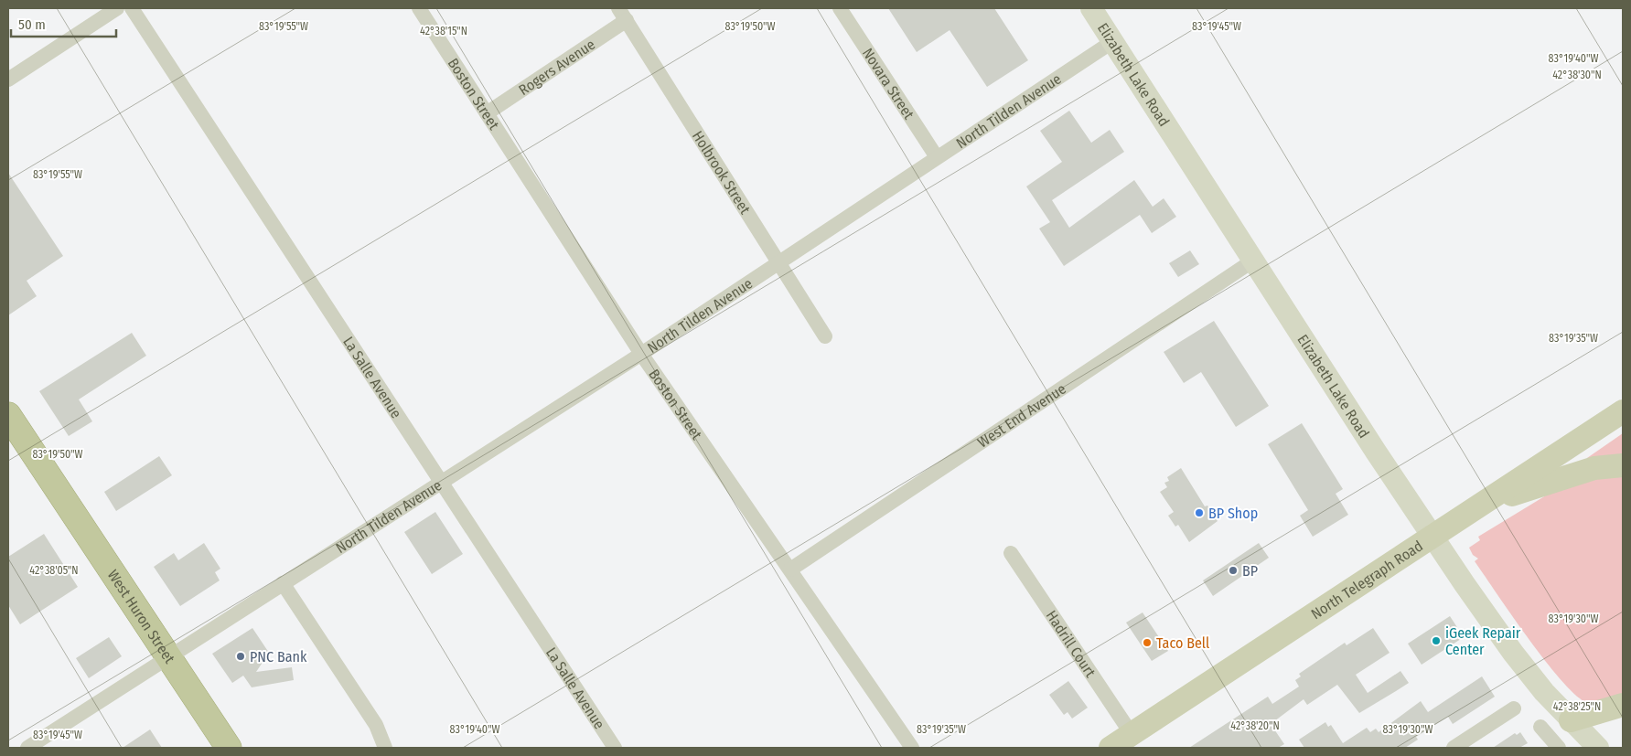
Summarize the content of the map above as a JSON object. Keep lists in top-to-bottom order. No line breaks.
{"streets":{"highway":["West Huron Street"],"main road":["Elizabeth Lake Road","North Telegraph Road"],"street":["Rogers Avenue","Novara Street","Boston Street","North Tilden Avenue","Holbrook Street","La Salle Avenue","West End Avenue","Hadrill Court"]},"crossings":[["Rogers Avenue","Boston Street"],["Rogers Avenue","Holbrook Street"],["Elizabeth Lake Road","North Tilden Avenue"],["Elizabeth Lake Road","West End Avenue"],["Elizabeth Lake Road","North Telegraph Road"],["Novara Street","North Tilden Avenue"],["Boston Street","North Tilden Avenue"],["Boston Street","West End Avenue"],["North Tilden Avenue","Holbrook Street"],["North Tilden Avenue","La Salle Avenue"],["North Tilden Avenue","West Huron Street"],["North Telegraph Road","Hadrill Court"]],"places":["BP Shop","BP","iGeek Repair Center","Taco Bell","PNC Bank"],"scale_bar":"50 m","coordinates":["83°19'55\"W","83°19'50\"W","83°19'45\"W","42°38'15\"N","83°19'40\"W","42°38'30\"N","83°19'35\"W","42°38'05\"N","83°19'30\"W","42°38'25\"N","42°38'20\"N"]}
